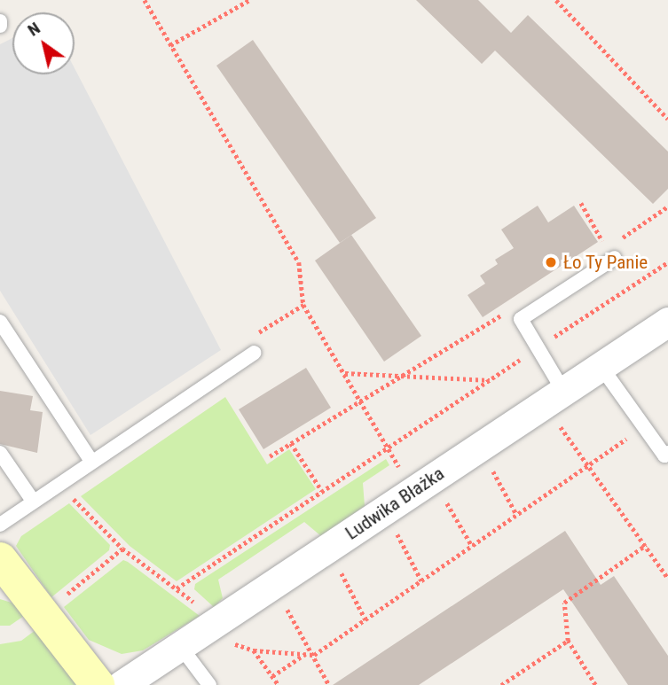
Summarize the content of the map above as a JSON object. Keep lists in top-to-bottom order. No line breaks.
{"streets":{"street":["Ludwika Błażka"]},"places":["Ło Ty Panie"],"north":"top left"}
